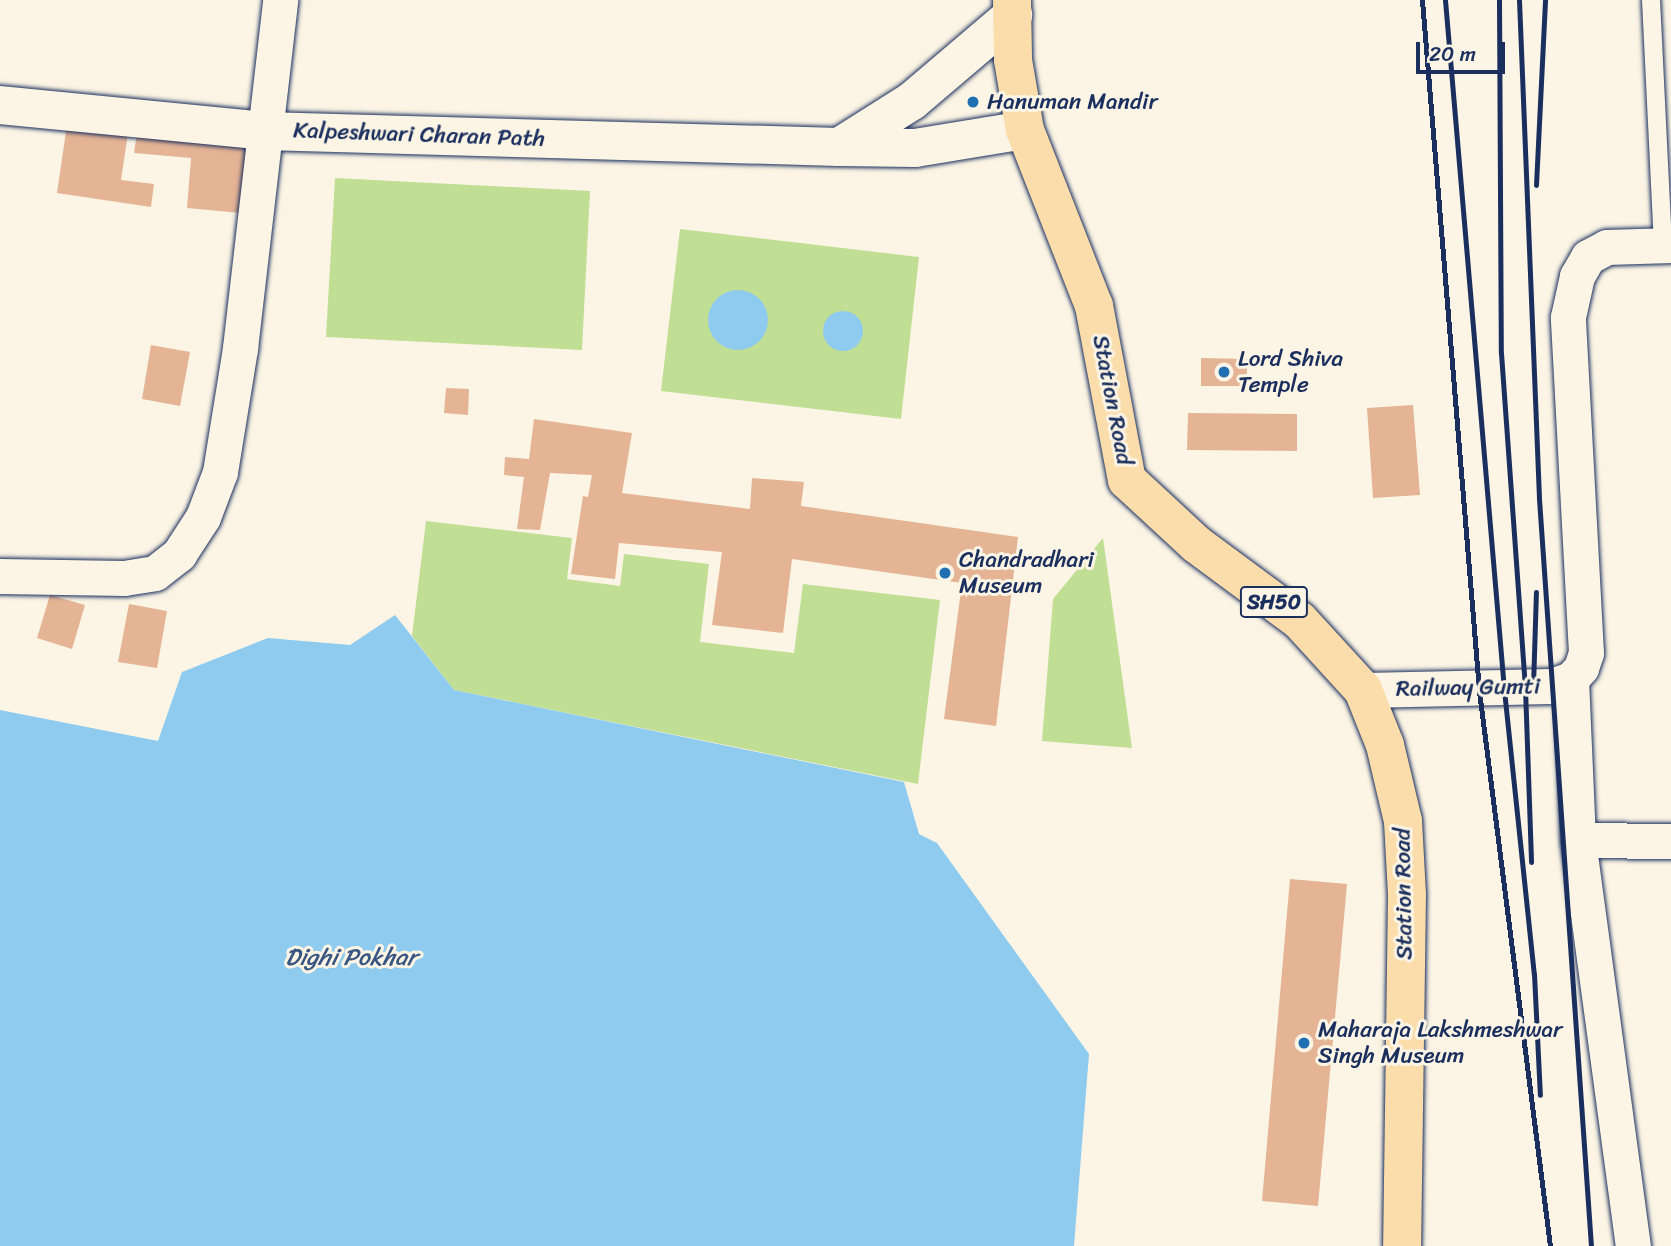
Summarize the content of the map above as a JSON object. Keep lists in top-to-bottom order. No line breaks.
{"streets":{"main road":["Station Road","SH50"],"street":["Kalpeshwari Charan Path","Railway Gumti"]},"crossings":[["Kalpeshwari Charan Path","Station Road"],["Station Road","Railway Gumti"]],"water":["Dighi Pokhar"],"places":["Hanuman Mandir","Lord Shiva Temple","Chandradhari Museum","Maharaja Lakshmeshwar Singh Museum"],"scale_bar":"20 m"}
